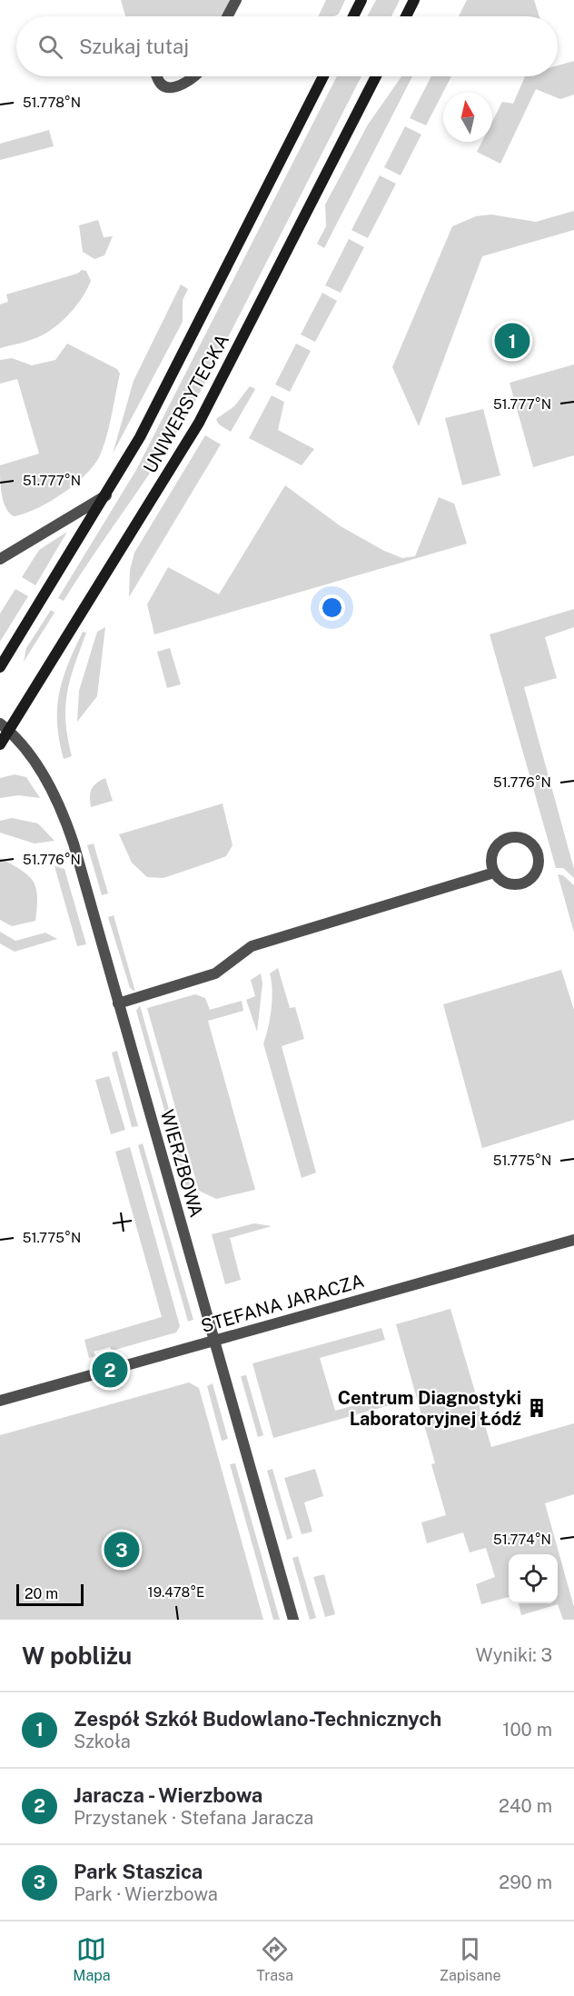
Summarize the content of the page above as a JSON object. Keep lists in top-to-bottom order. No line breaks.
{"streets":{"main road":["UNIWERSYTECKA"],"street":["WIERZBOWA","STEFANA JARACZA"]},"crossings":[["UNIWERSYTECKA","WIERZBOWA"],["WIERZBOWA","STEFANA JARACZA"]],"places":{"building":["Centrum Diagnostyki Laboratoryjnej Łódź"]},"scale_bar":"20 m","north":"top","page":{"search":"Szukaj tutaj","pins":["1","2","3"],"scale":"20 m","heading":["W pobliżu","Wyniki: 3"],"list":[{"mark":"1","name":"Zespół Szkół Budowlano-Technicznych","note":"Szkoła","value":"100 m"},{"mark":"2","name":"Jaracza - Wierzbowa","note":"Przystanek · Stefana Jaracza","value":"240 m"},{"mark":"3","name":"Park Staszica","note":"Park · Wierzbowa","value":"290 m"}],"nav":["Mapa","Trasa","Zapisane"]},"coordinates":["51.778°N","51.777°N","51.776°N","51.775°N","51.774°N","19.478°E"]}
